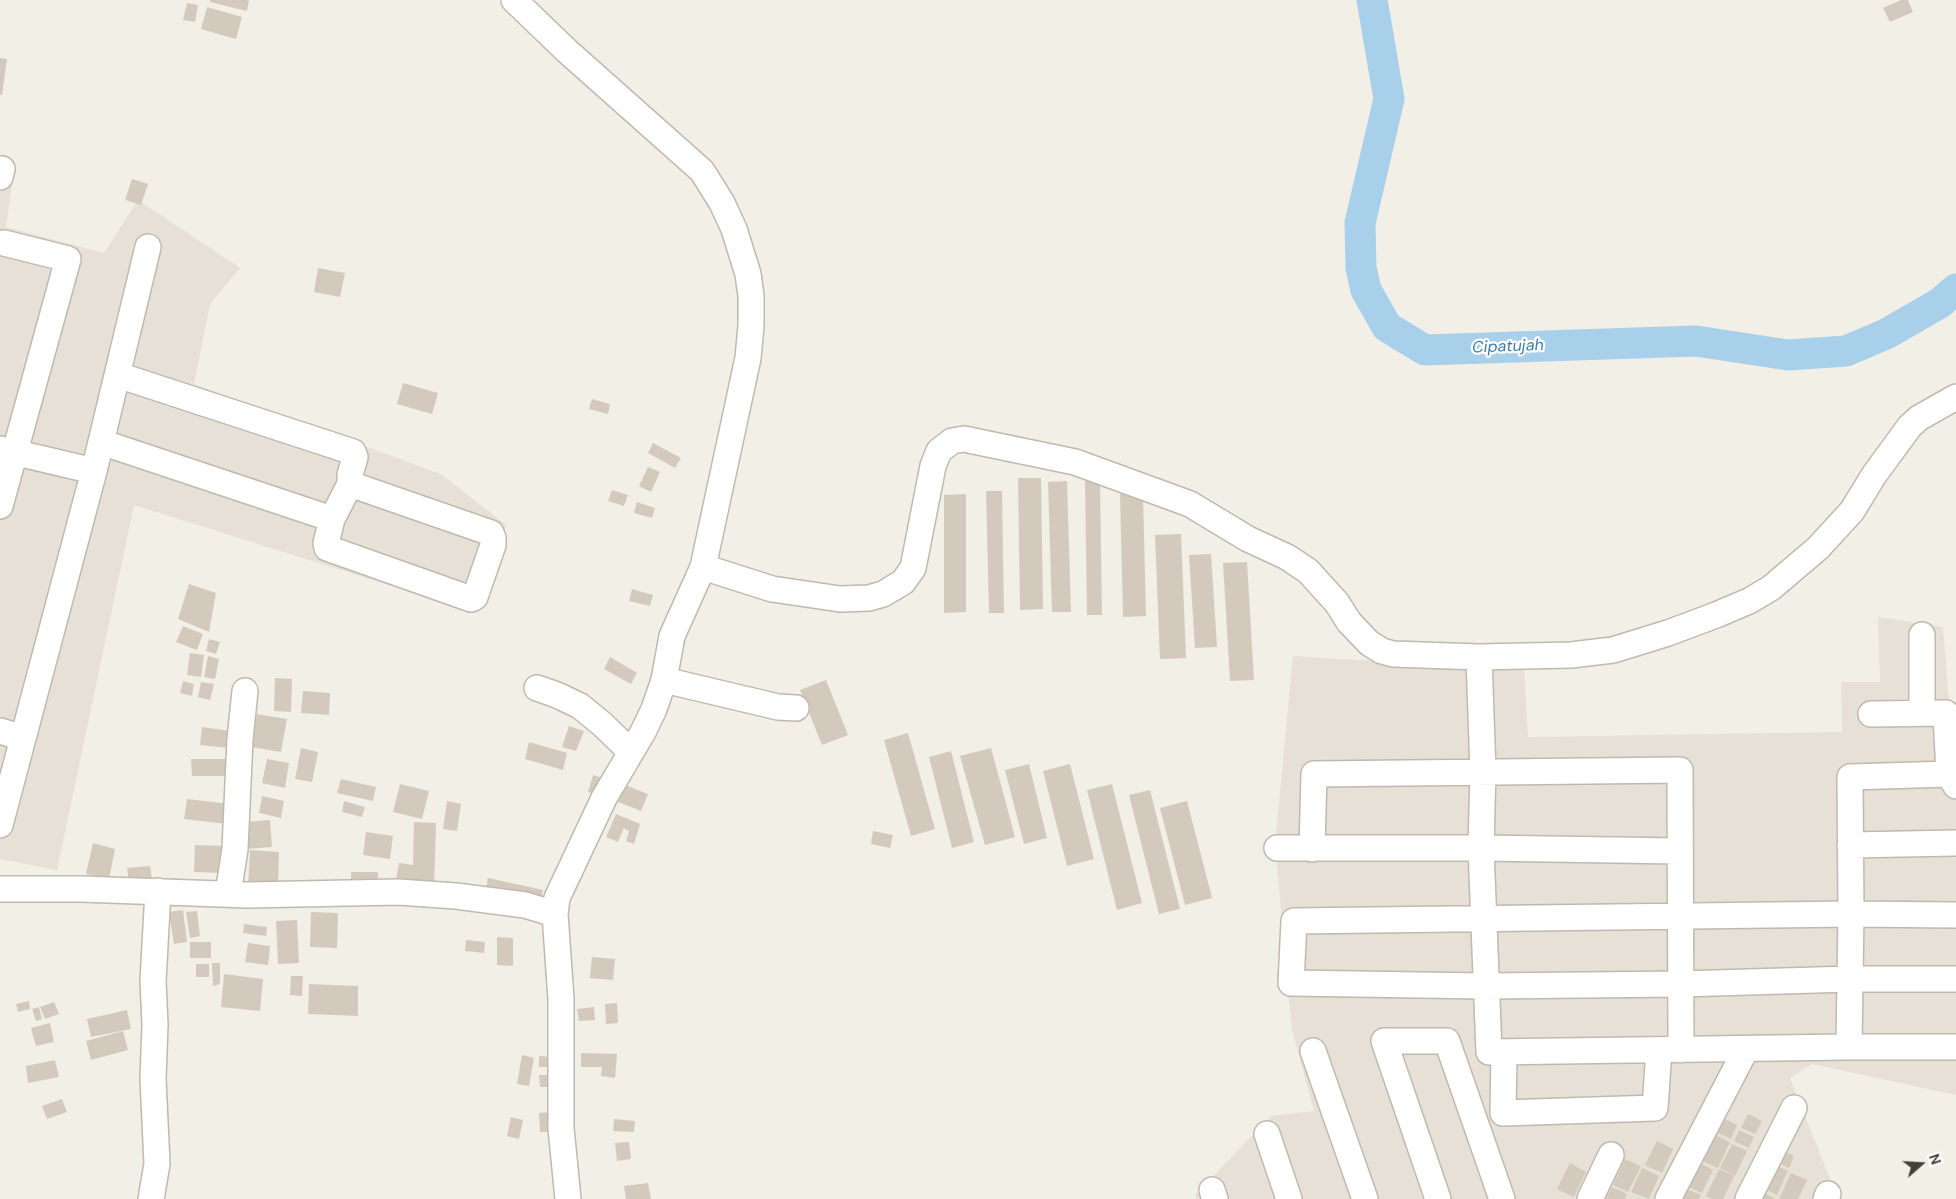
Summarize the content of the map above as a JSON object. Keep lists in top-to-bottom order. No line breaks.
{"water":["Cipatujah"],"north":"right"}
